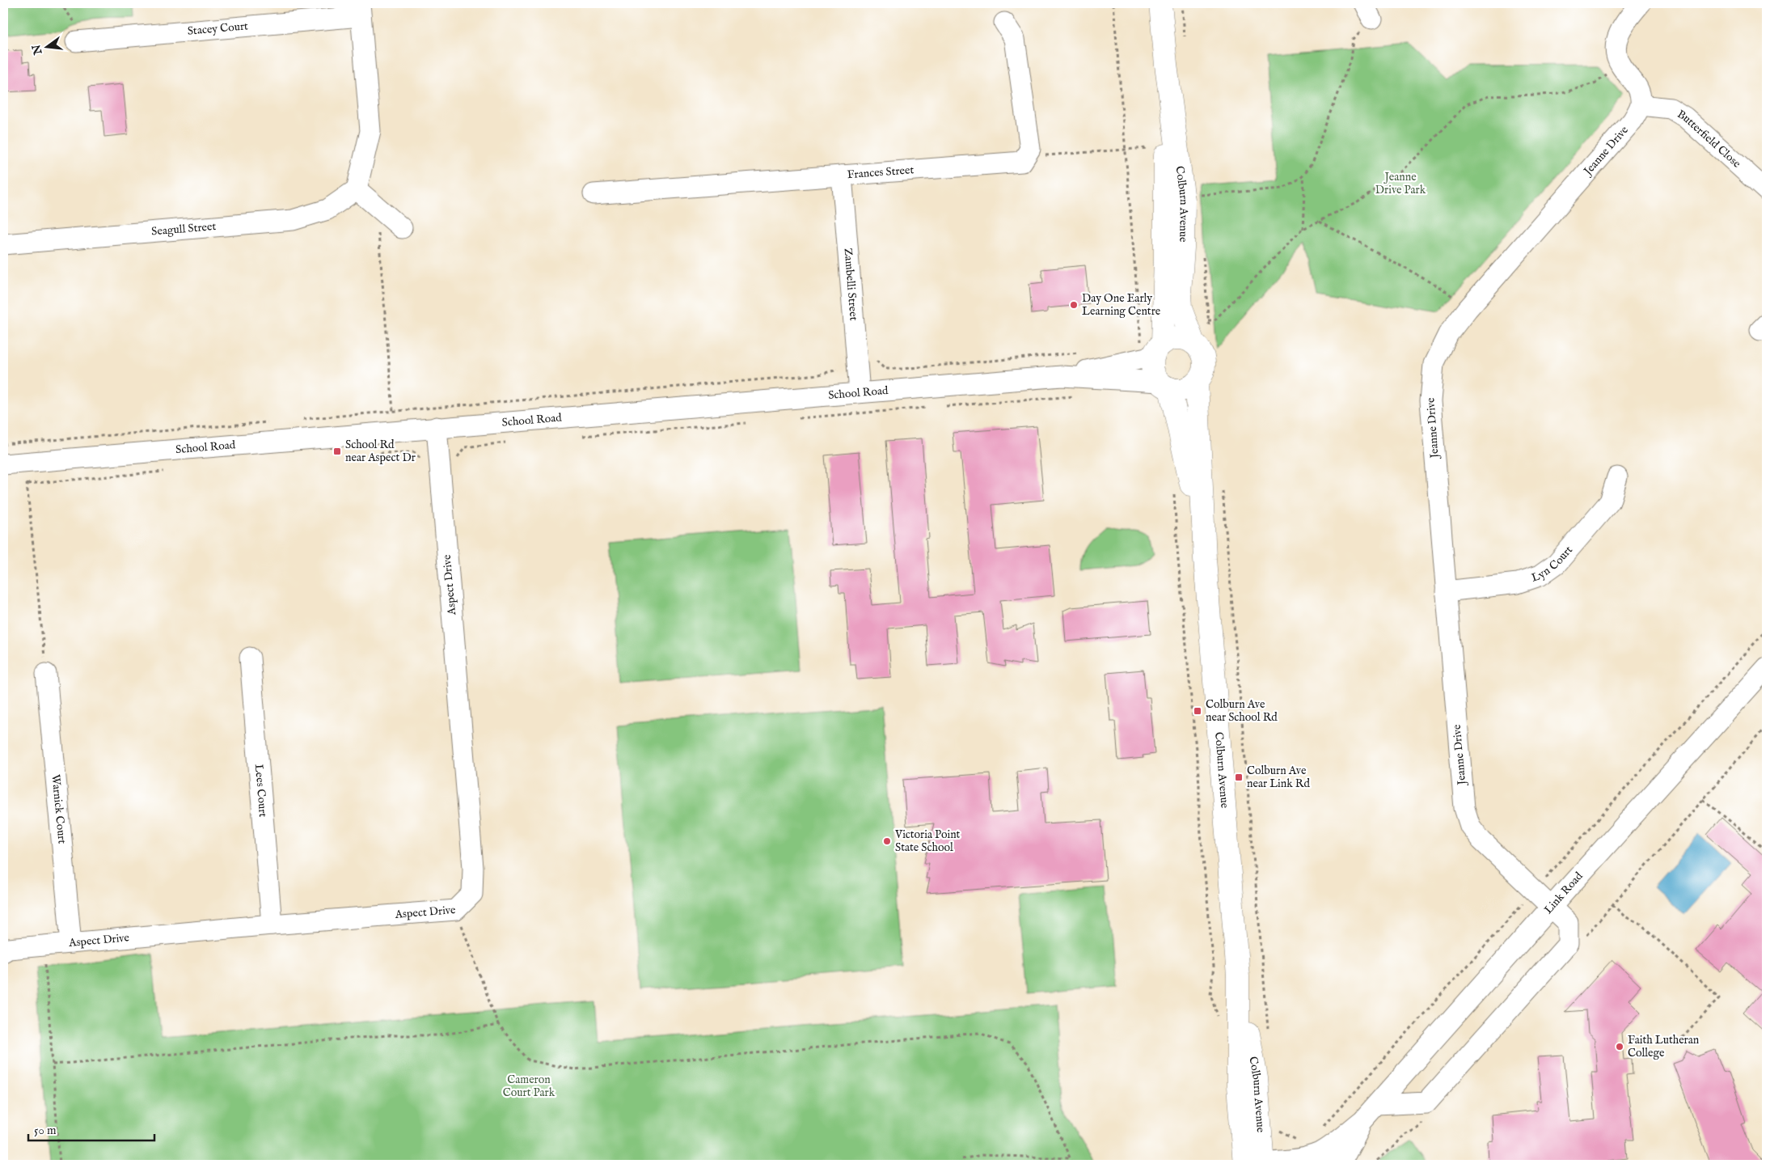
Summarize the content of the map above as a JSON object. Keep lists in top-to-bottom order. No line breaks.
{"streets":{"main road":["Colburn Avenue"],"street":["Stacey Court","Butterfield Close","Jeanne Drive","Frances Street","Seagull Street","Zambelli Street","School Road","Lyn Court","Aspect Drive","Lees Court","Warnick Court","Link Road"]},"crossings":[["Butterfield Close","Jeanne Drive"],["Jeanne Drive","Lyn Court"],["Jeanne Drive","Link Road"],["Frances Street","Zambelli Street"],["Colburn Avenue","School Road"],["Colburn Avenue","Link Road"],["Zambelli Street","School Road"],["School Road","Aspect Drive"],["Aspect Drive","Lees Court"],["Aspect Drive","Warnick Court"]],"parks":["Jeanne Drive Park","Cameron Court Park"],"places":{"other":["Day One Early Learning Centre","Victoria Point State School","Faith Lutheran College"],"transit":["School Rd near Aspect Dr","Colburn Ave near School Rd","Colburn Ave near Link Rd"]},"scale_bar":"50 m","north":"left"}
